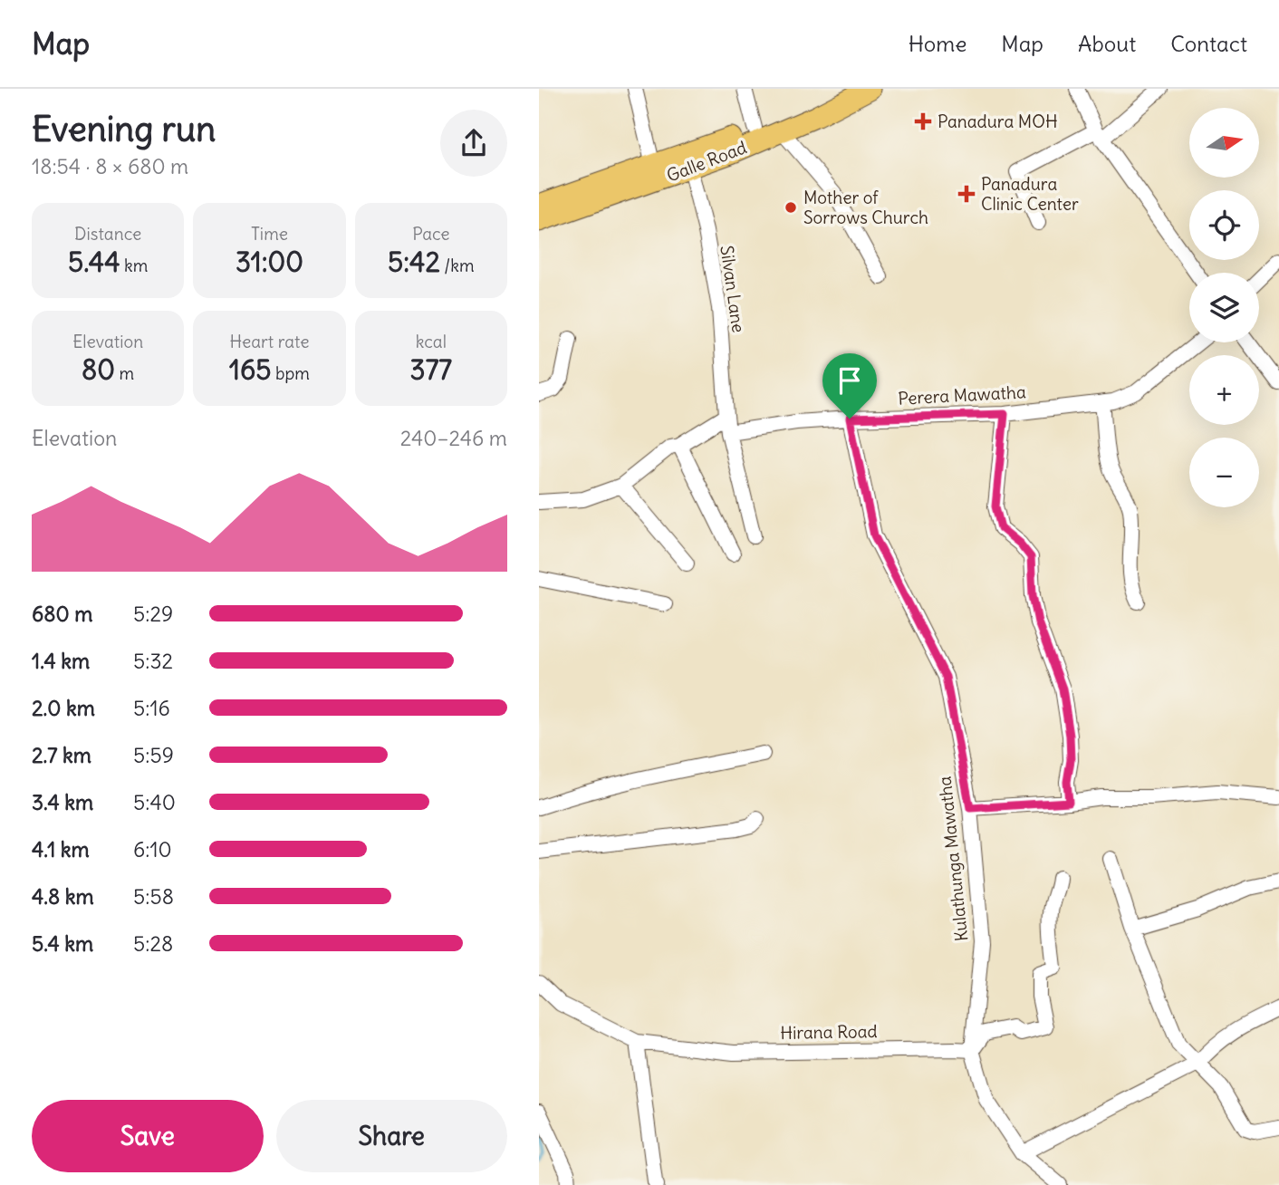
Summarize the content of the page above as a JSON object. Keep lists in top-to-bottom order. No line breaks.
{"streets":{"highway":["Galle Road"],"street":["Silvan Lane","Perera Mawatha","Kulathunga Mawatha","Hirana Road"]},"crossings":[["Galle Road","Silvan Lane"],["Perera Mawatha","Kulathunga Mawatha"],["Kulathunga Mawatha","Hirana Road"]],"places":{"health":["Panadura MOH","Panadura Clinic Center"],"other":["Mother of Sorrows Church"]},"north":"right","page":{"header":"Map","nav":["Home","Map","About","Contact"],"heading":["Evening run","18:54 · 8 × 680 m"],"map_buttons":["+","−"],"stats":[["Distance","5.44 km"],["Time","31:00"],["Pace","5:42 /km"],["Elevation","80 m"],["Heart rate","165 bpm"],["kcal","377"]],"chart":["Elevation","240–246 m"],"list":[{"name":"680 m","note":"5:29"},{"name":"1.4 km","note":"5:32"},{"name":"2.0 km","note":"5:16"},{"name":"2.7 km","note":"5:59"},{"name":"3.4 km","note":"5:40"},{"name":"4.1 km","note":"6:10"},{"name":"4.8 km","note":"5:58"},{"name":"5.4 km","note":"5:28"}],"buttons":["Save","Share"]}}
